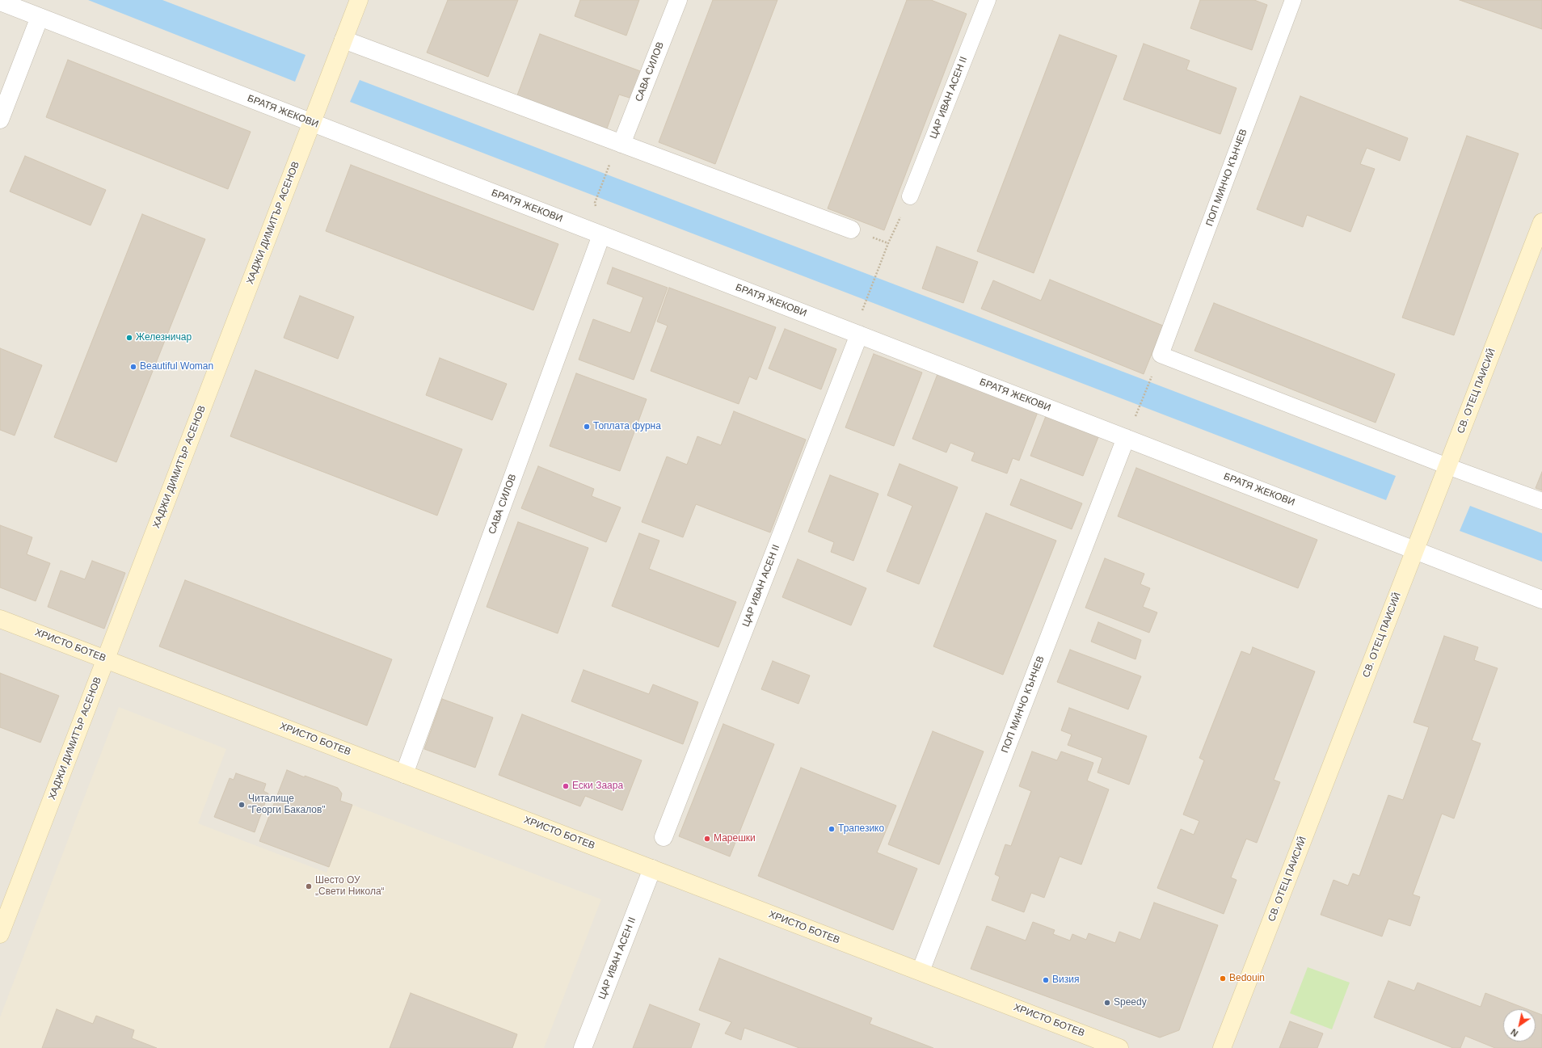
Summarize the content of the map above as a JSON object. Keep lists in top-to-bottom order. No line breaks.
{"streets":{"street":["САВА СИЛОВ","ЦАР ИВАН АСЕН II","БРАТЯ ЖЕКОВИ","ПОП МИНЧО КЪНЧЕВ","ХАДЖИ ДИМИТЪР АСЕНОВ","СВ. ОТЕЦ ПАИСИЙ","ХРИСТО БОТЕВ"]},"crossings":[["САВА СИЛОВ","БРАТЯ ЖЕКОВИ"],["САВА СИЛОВ","ХРИСТО БОТЕВ"],["ЦАР ИВАН АСЕН II","БРАТЯ ЖЕКОВИ"],["ЦАР ИВАН АСЕН II","ХРИСТО БОТЕВ"],["БРАТЯ ЖЕКОВИ","ПОП МИНЧО КЪНЧЕВ"],["БРАТЯ ЖЕКОВИ","ХАДЖИ ДИМИТЪР АСЕНОВ"],["БРАТЯ ЖЕКОВИ","СВ. ОТЕЦ ПАИСИЙ"],["ПОП МИНЧО КЪНЧЕВ","СВ. ОТЕЦ ПАИСИЙ"],["ПОП МИНЧО КЪНЧЕВ","ХРИСТО БОТЕВ"],["ХАДЖИ ДИМИТЪР АСЕНОВ","ХРИСТО БОТЕВ"]],"places":["Железничар","Beautiful Woman","Топлата фурна","Ески Заара","Читалище \"Георги Бакалов\"","Трапезико","Марешки","Шесто ОУ „Свети Никола“","Bedouin","Визия","Speedy"],"north":"bottom left"}
